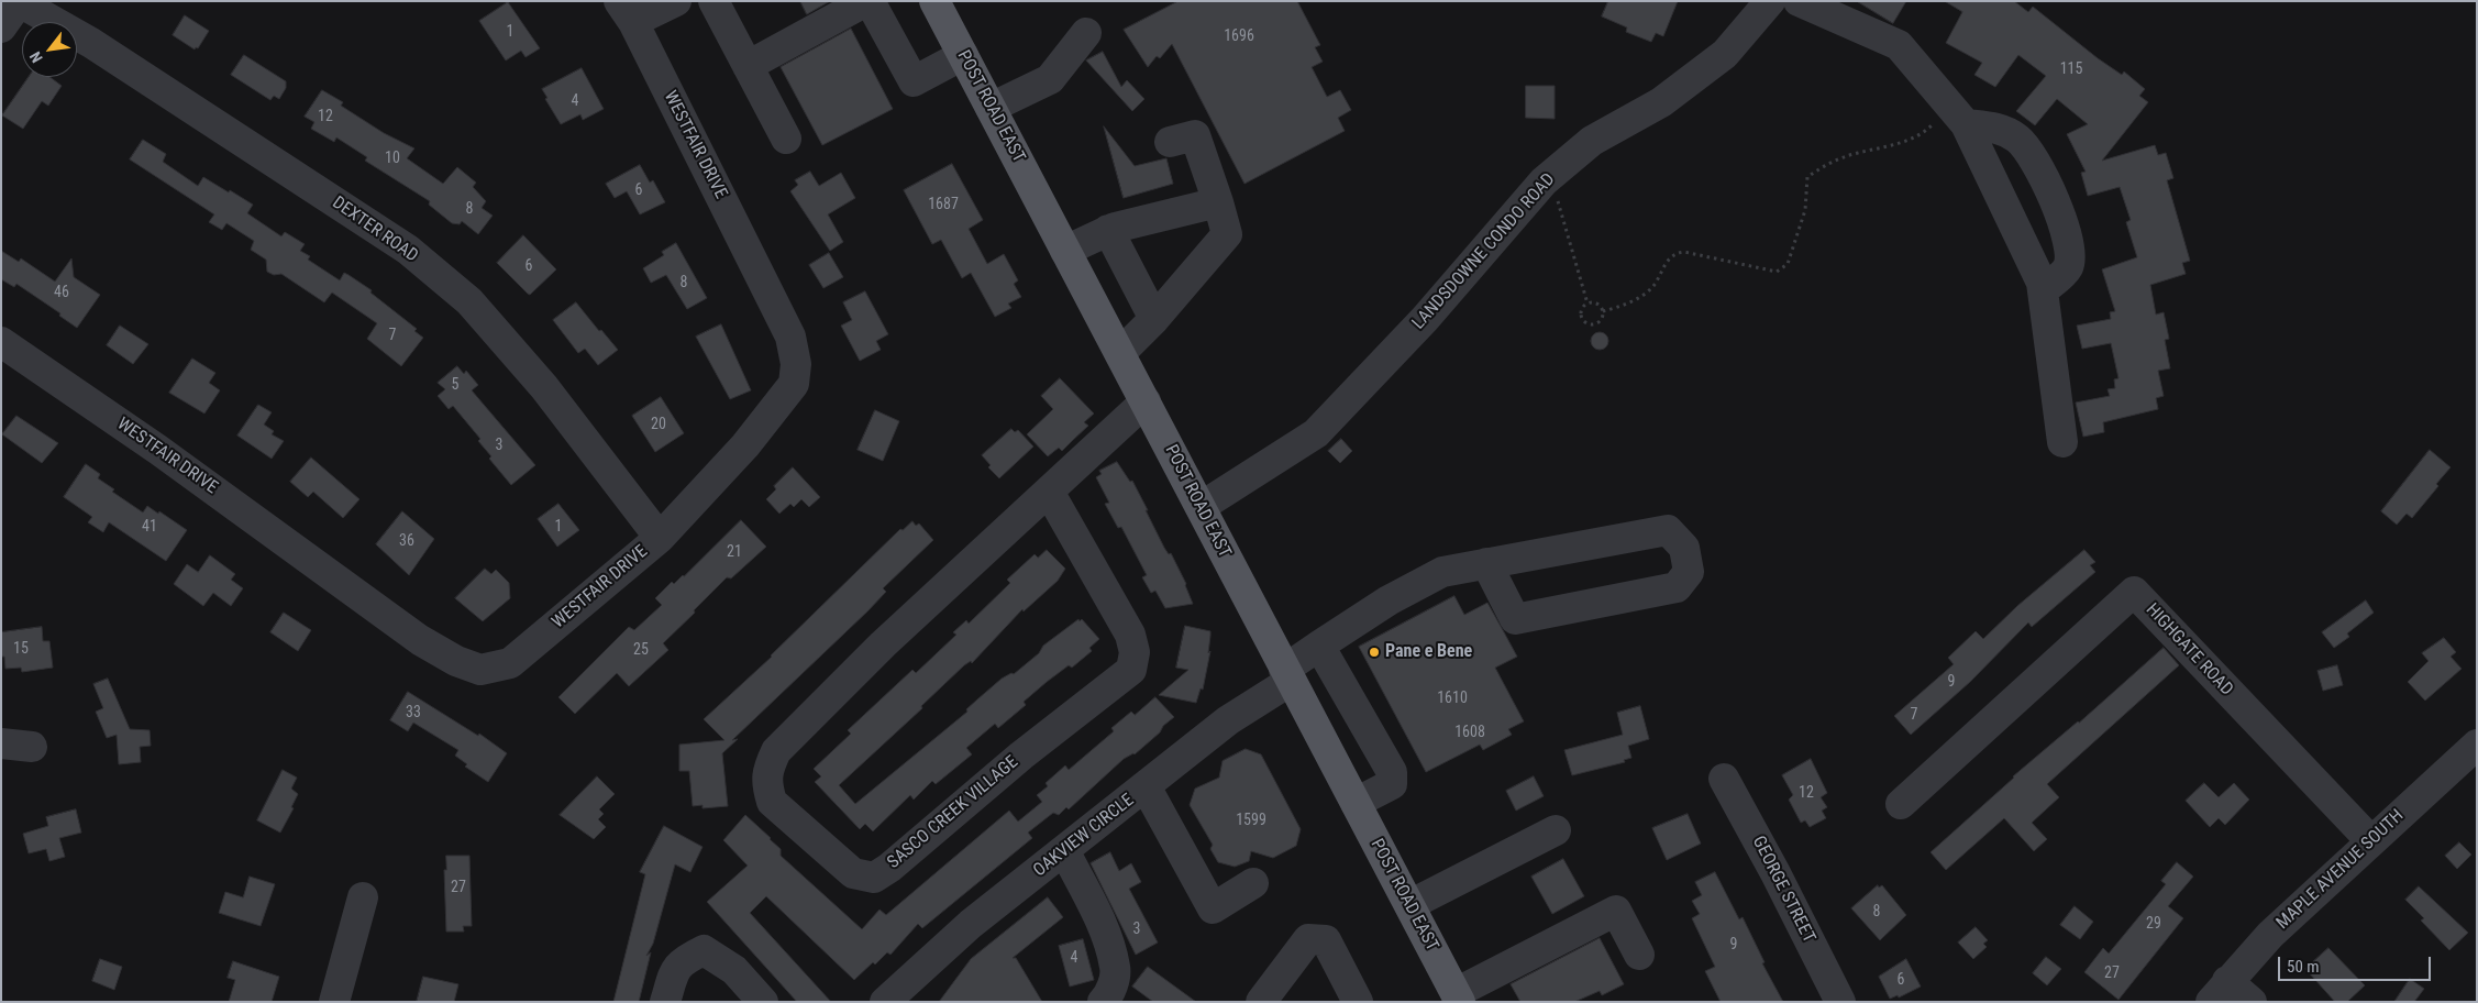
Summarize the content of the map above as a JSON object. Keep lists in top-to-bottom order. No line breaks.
{"streets":{"main road":["POST ROAD EAST"],"street":["WESTFAIR DRIVE","DEXTER ROAD","LANDSDOWNE CONDO ROAD","HIGHGATE ROAD","SASCO CREEK VILLAGE","OAKVIEW CIRCLE","MAPLE AVENUE SOUTH","GEORGE STREET"]},"crossings":[["POST ROAD EAST","LANDSDOWNE CONDO ROAD"],["POST ROAD EAST","SASCO CREEK VILLAGE"],["POST ROAD EAST","OAKVIEW CIRCLE"],["WESTFAIR DRIVE","DEXTER ROAD"],["HIGHGATE ROAD","MAPLE AVENUE SOUTH"]],"places":["Pane e Bene"],"house_numbers":["1","1696","115","4","12","10","6","1687","8","6","8","46","7","5","20","3","41","1","36","21","15","25","9","1610","33","7","1608","12","1599","27","8","29","3","9","4","27","6"],"scale_bar":"50 m","north":"bottom left"}
